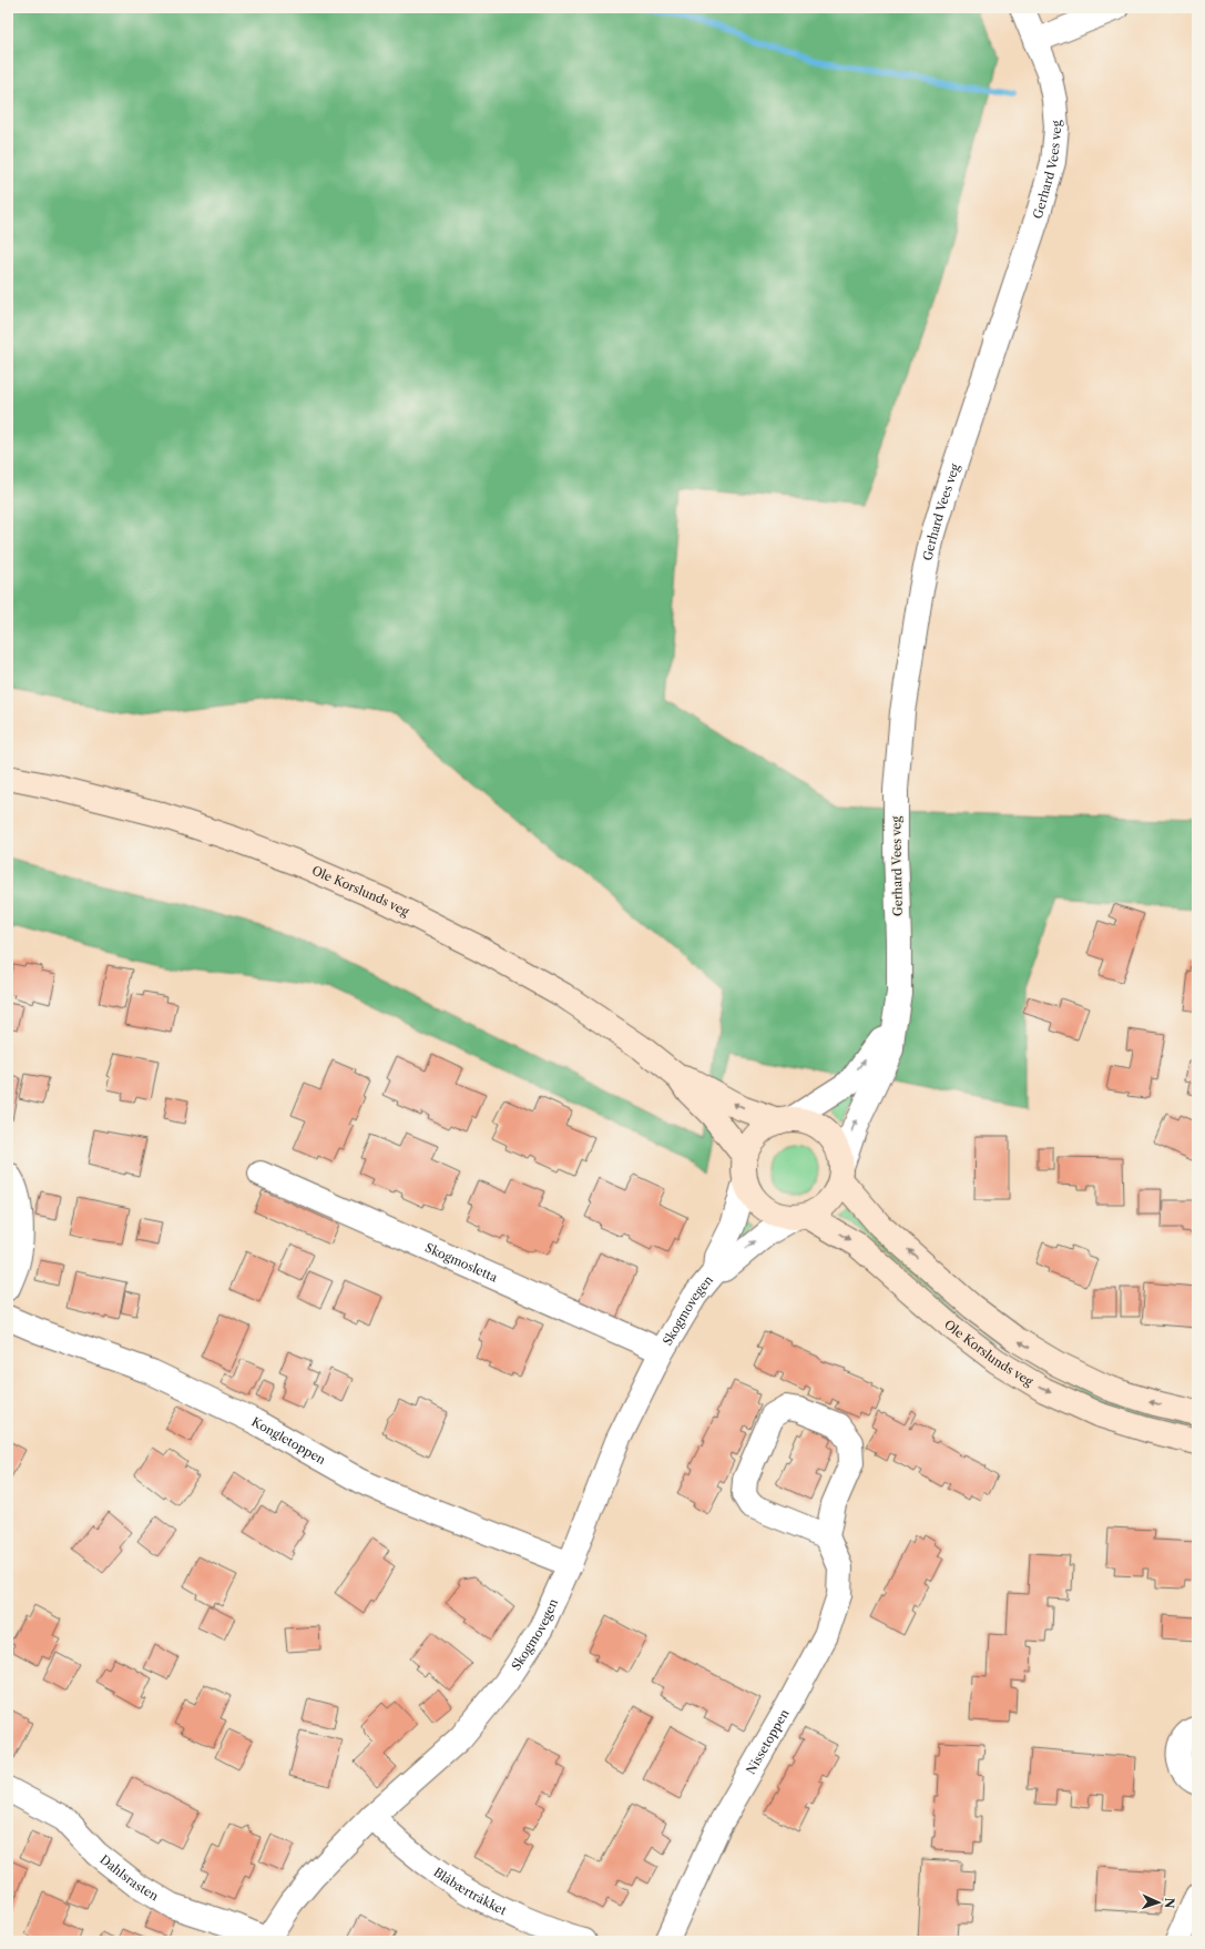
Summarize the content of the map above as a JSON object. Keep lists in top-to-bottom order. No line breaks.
{"streets":{"street":["Gerhard Vees veg","Ole Korslunds veg","Skogmosletta","Skogmovegen","Kongletoppen","Nissetoppen","Dahlsrasten","Blåbærtråkket"]},"crossings":[["Gerhard Vees veg","Ole Korslunds veg"],["Gerhard Vees veg","Skogmovegen"],["Ole Korslunds veg","Skogmovegen"],["Skogmosletta","Skogmovegen"],["Skogmovegen","Kongletoppen"],["Skogmovegen","Dahlsrasten"],["Skogmovegen","Blåbærtråkket"]],"north":"right"}
